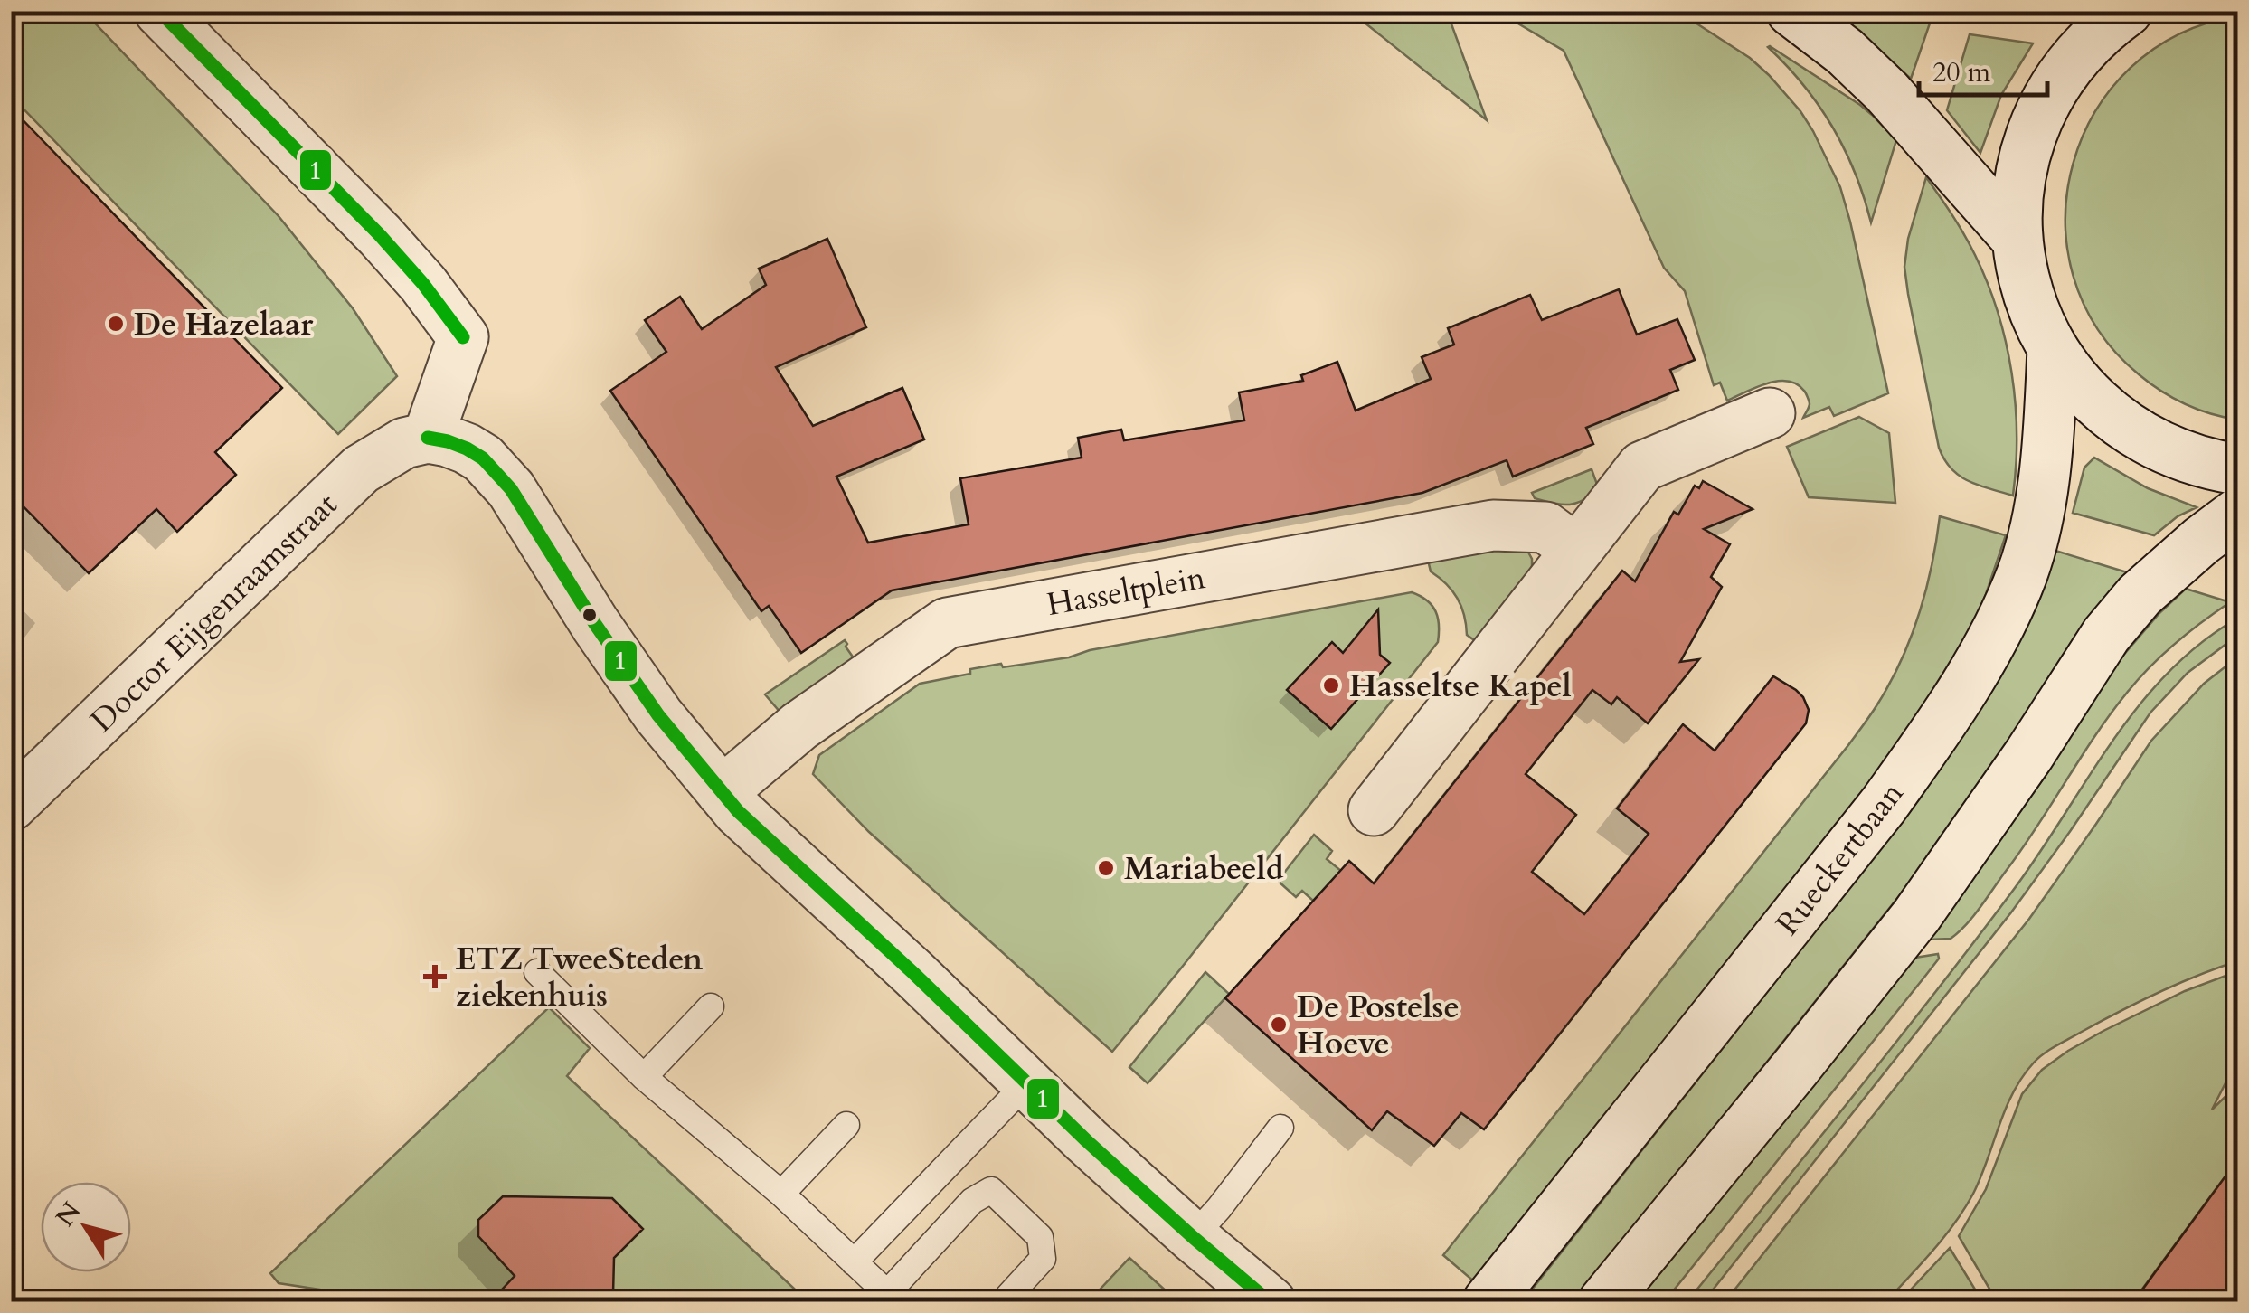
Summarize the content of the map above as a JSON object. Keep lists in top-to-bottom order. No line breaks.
{"streets":{"street":["Hasseltplein","Doctor Eijgenraamstraat","Rueckertbaan"]},"places":{"other":["De Hazelaar","Hasseltse Kapel","Mariabeeld","De Postelse Hoeve"],"health":["ETZ TweeSteden ziekenhuis"]},"lines":["transit line 1"],"scale_bar":"20 m","north":"top left"}
